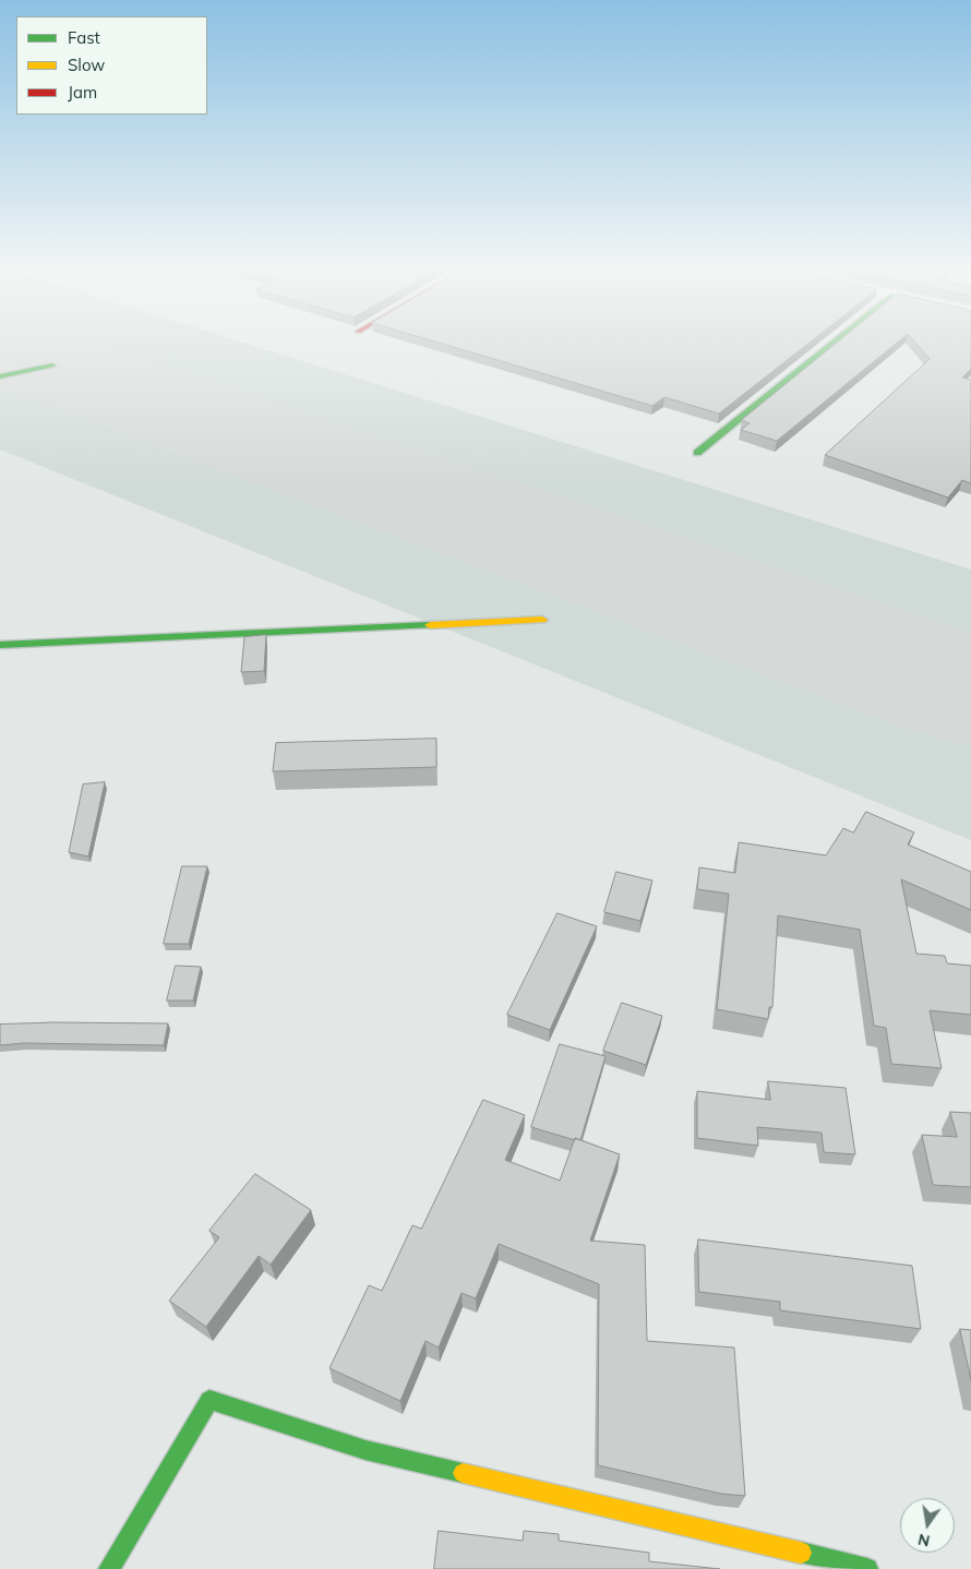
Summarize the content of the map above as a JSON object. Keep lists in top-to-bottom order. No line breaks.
{"legend":["Fast","Slow","Jam"],"north":"bottom"}
